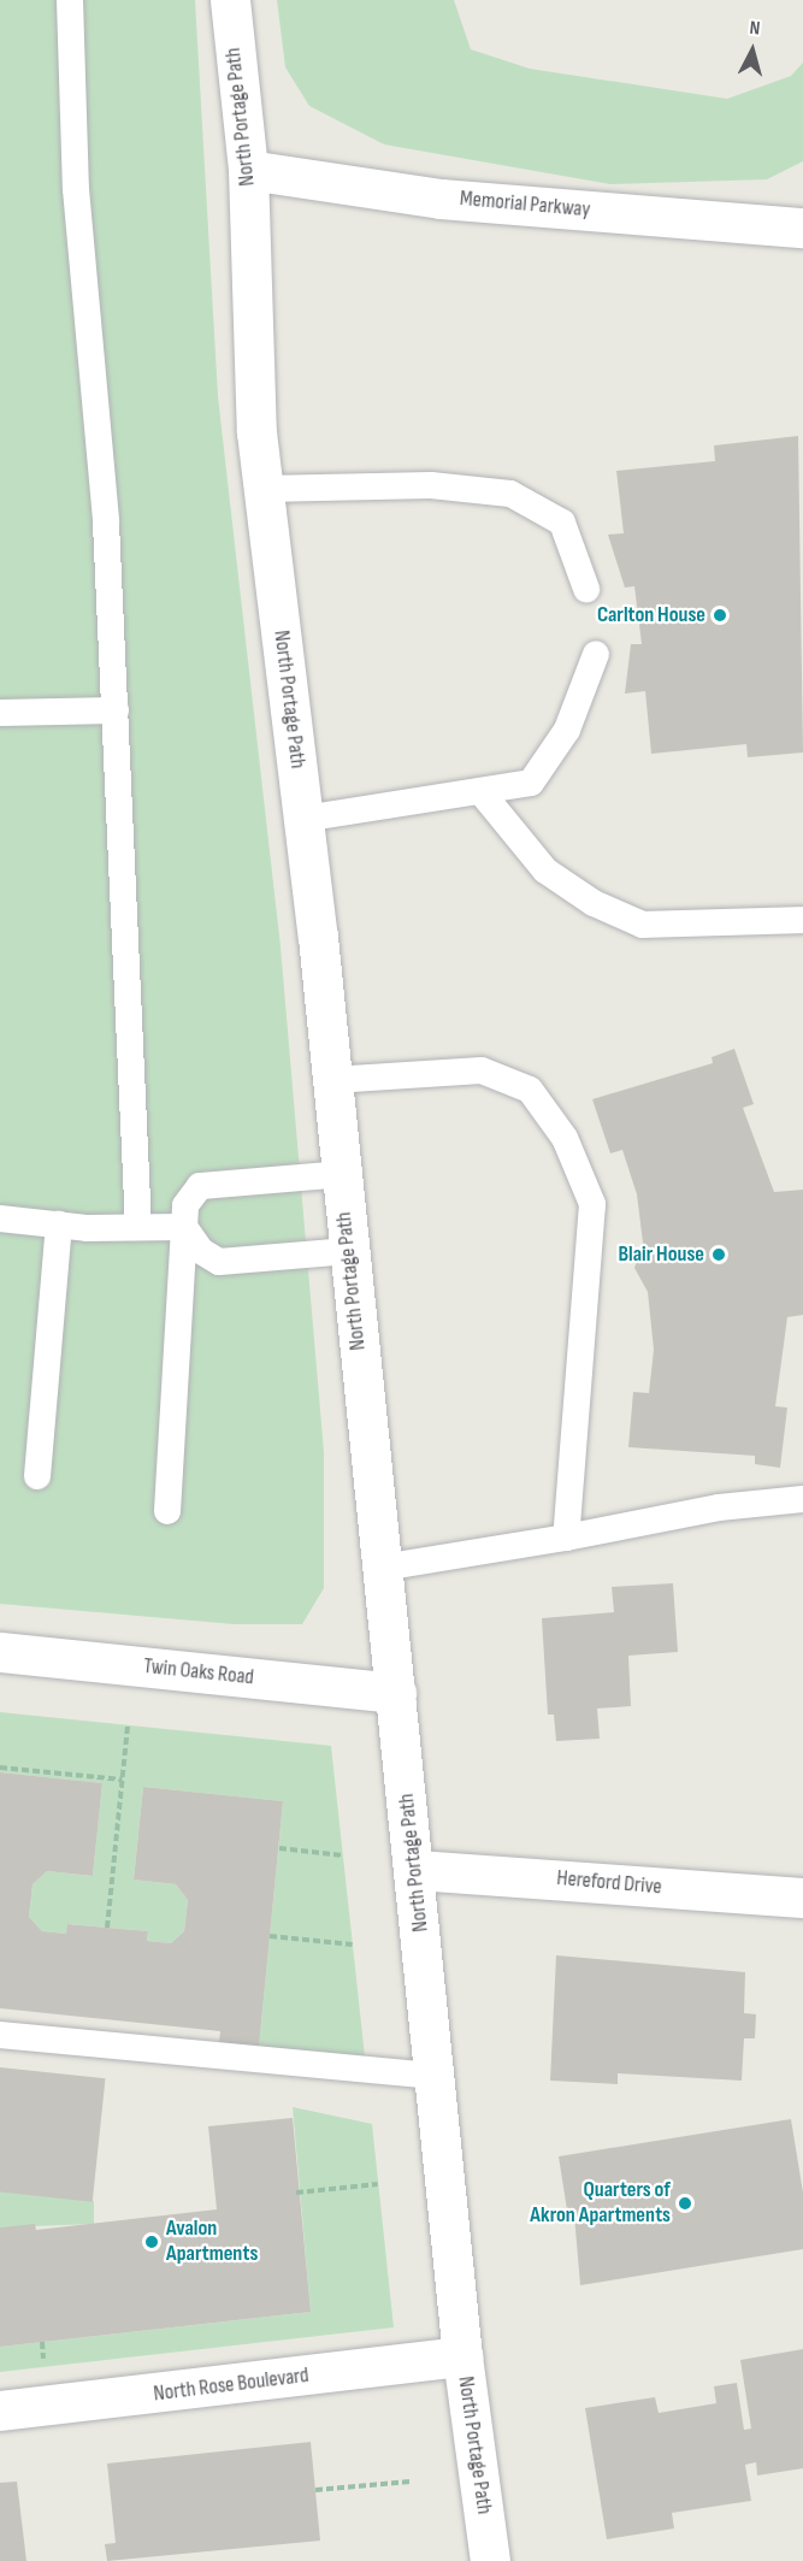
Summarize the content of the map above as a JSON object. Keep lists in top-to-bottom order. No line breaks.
{"streets":{"main road":["North Portage Path","Memorial Parkway","Twin Oaks Road","Hereford Drive","North Rose Boulevard"]},"crossings":[["North Portage Path","Memorial Parkway"],["North Portage Path","Twin Oaks Road"],["North Portage Path","Hereford Drive"],["North Portage Path","North Rose Boulevard"]],"places":["Carlton House","Blair House","Quarters of Akron Apartments","Avalon Apartments"],"north":"top"}
